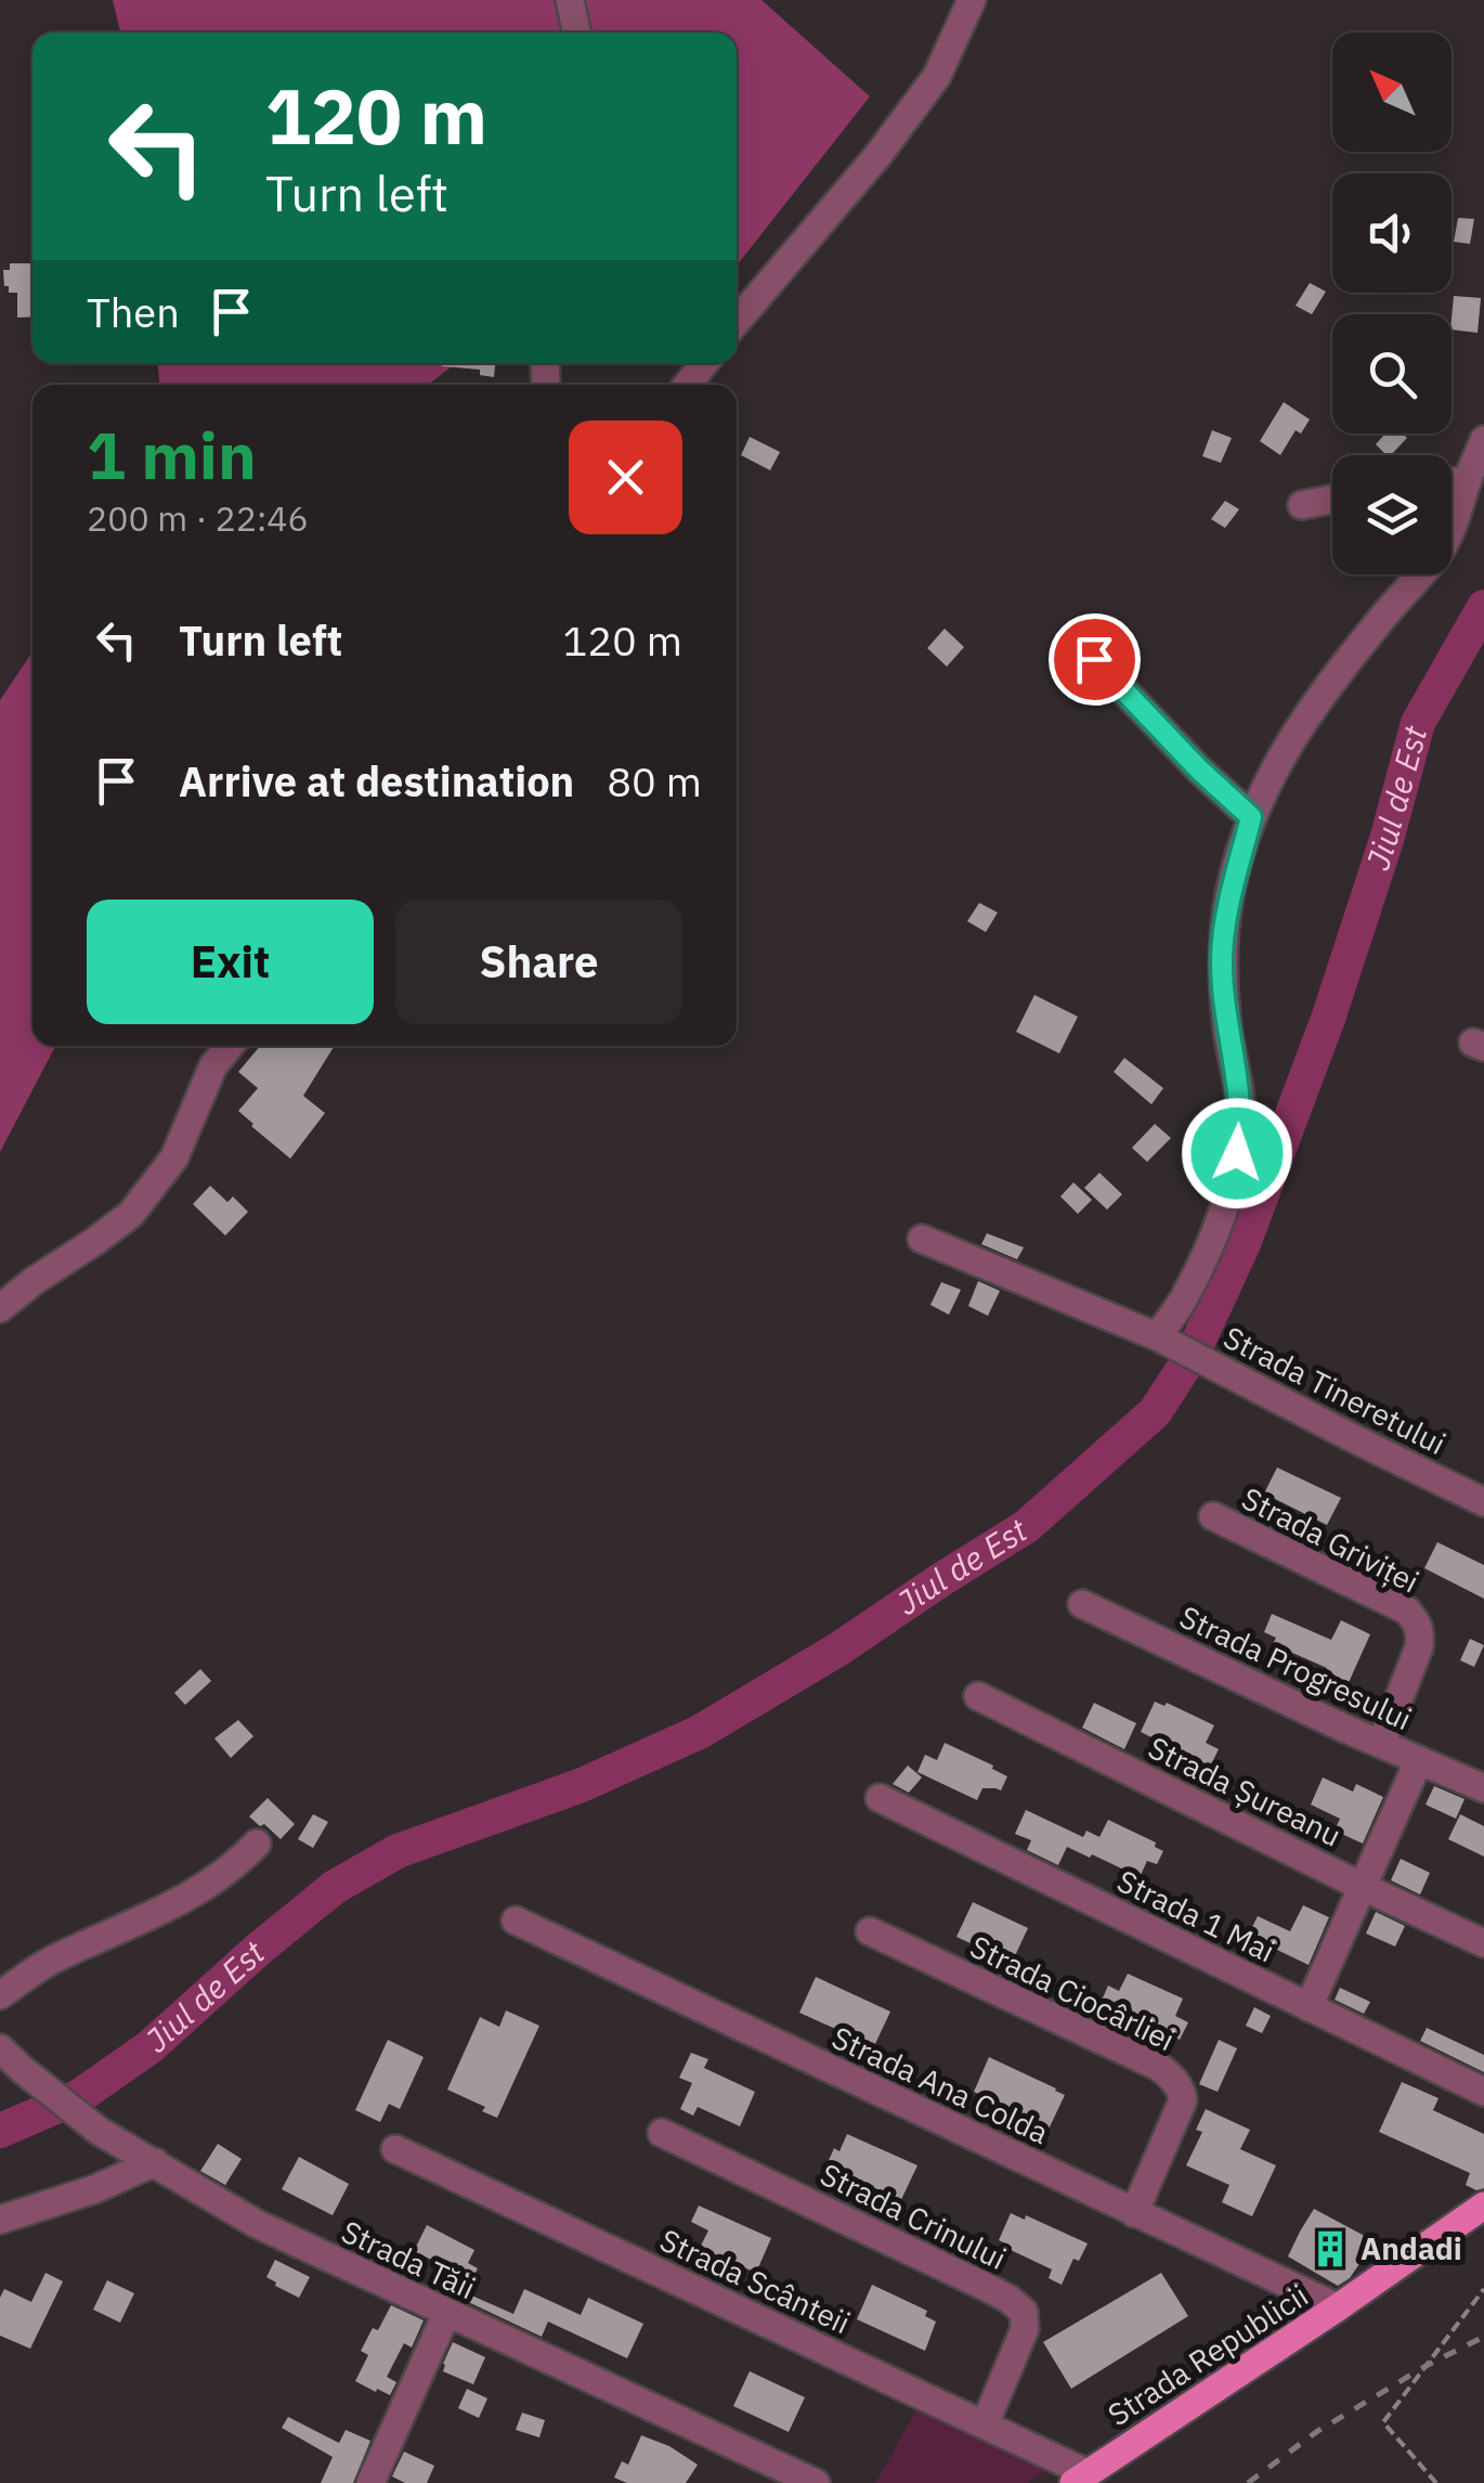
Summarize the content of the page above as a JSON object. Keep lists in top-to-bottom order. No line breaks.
{"streets":{"main road":["Strada Republicii"],"street":["Strada Tineretului","Strada Griviței","Strada Progresului","Strada Șureanu","Strada 1 Mai","Strada Ciocârliei","Strada Ana Colda","Strada Crinului","Strada Tăii","Strada Scânteii"]},"crossings":[["Strada Griviței","Strada Progresului"],["Strada Ciocârliei","Strada Ana Colda"],["Strada Ana Colda","Strada Republicii"],["Strada Crinului","Strada Scânteii"],["Strada Scânteii","Strada Republicii"]],"water":["Jiul de Est"],"places":{"building":["Andadi"]},"north":"top left","page":{"turn":["120 m","Turn left"],"then":"Then","heading":["1 min","200 m · 22:46"],"list":[{"name":"Turn left","value":"120 m"},{"name":"Arrive at destination","value":"80 m"}],"buttons":["Exit","Share"]}}
